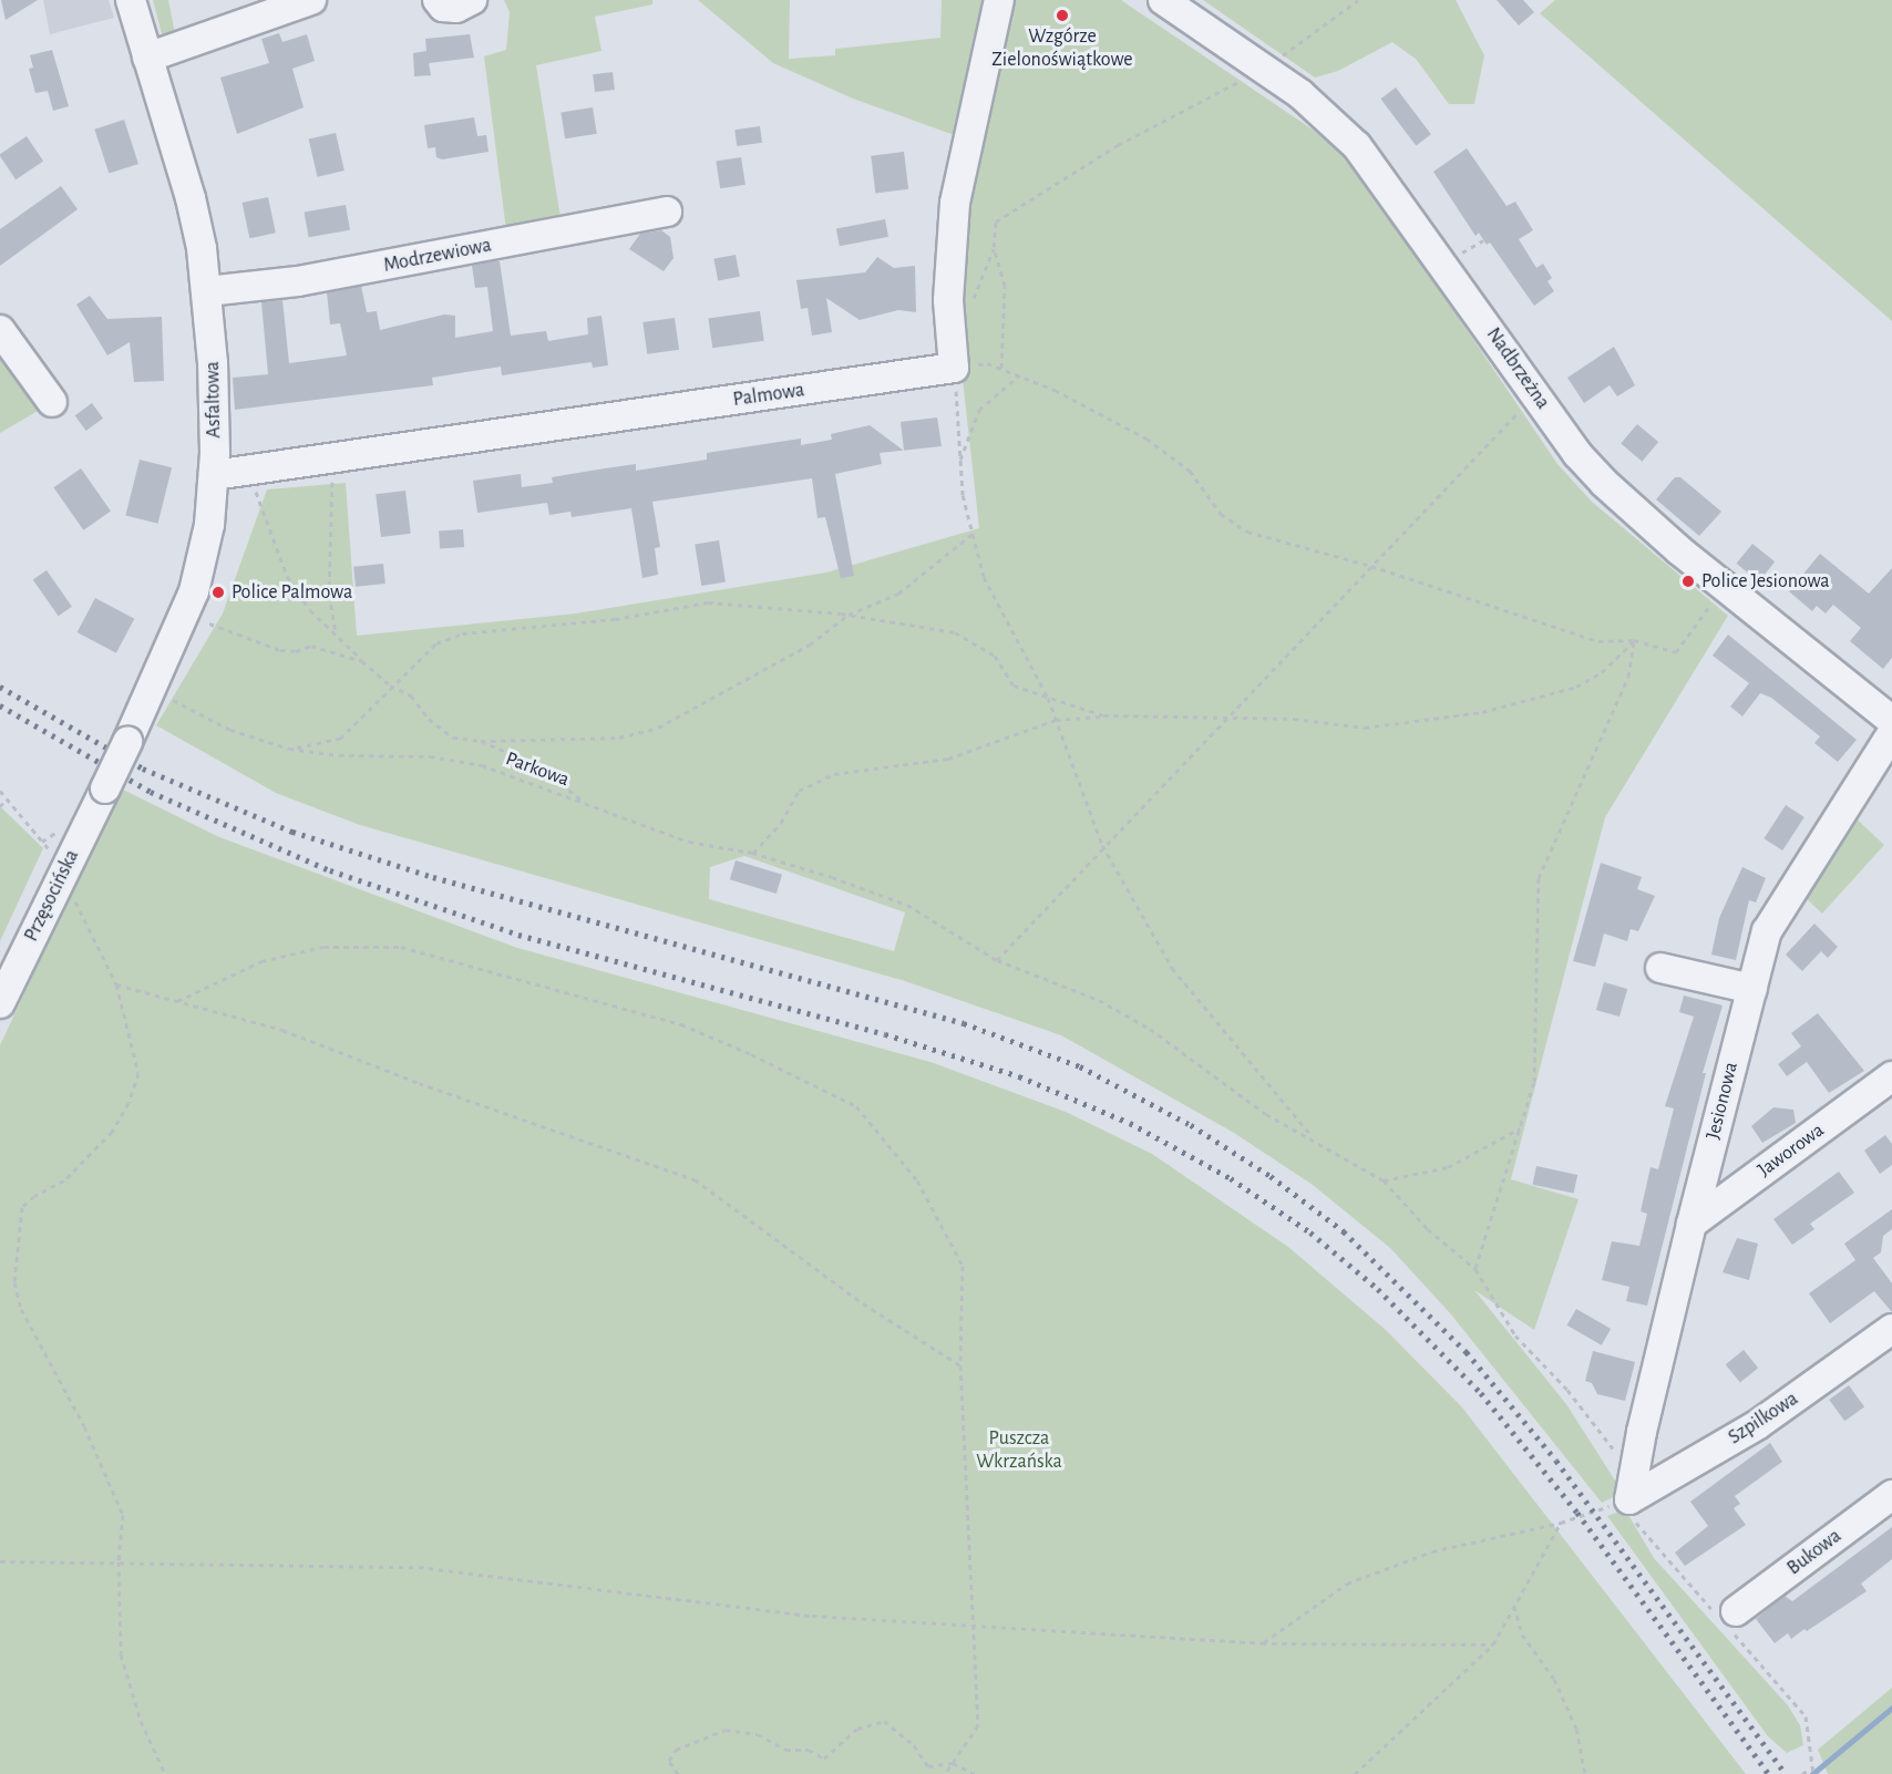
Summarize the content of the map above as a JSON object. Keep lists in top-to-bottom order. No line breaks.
{"streets":{"street":["Modrzewiowa","Nadbrzeżna","Palmowa","Asfaltowa","Przęsocińska","Jesionowa","Jaworowa","Szpilkowa","Bukowa"],"path":["Parkowa"]},"crossings":[["Modrzewiowa","Asfaltowa"],["Palmowa","Asfaltowa"],["Asfaltowa","Parkowa"],["Asfaltowa","Przęsocińska"],["Jesionowa","Jaworowa"],["Jesionowa","Szpilkowa"]],"parks":["Puszcza Wkrzańska"],"places":["Wzgórze Zielonoświątkowe","Police Jesionowa","Police Palmowa"]}
